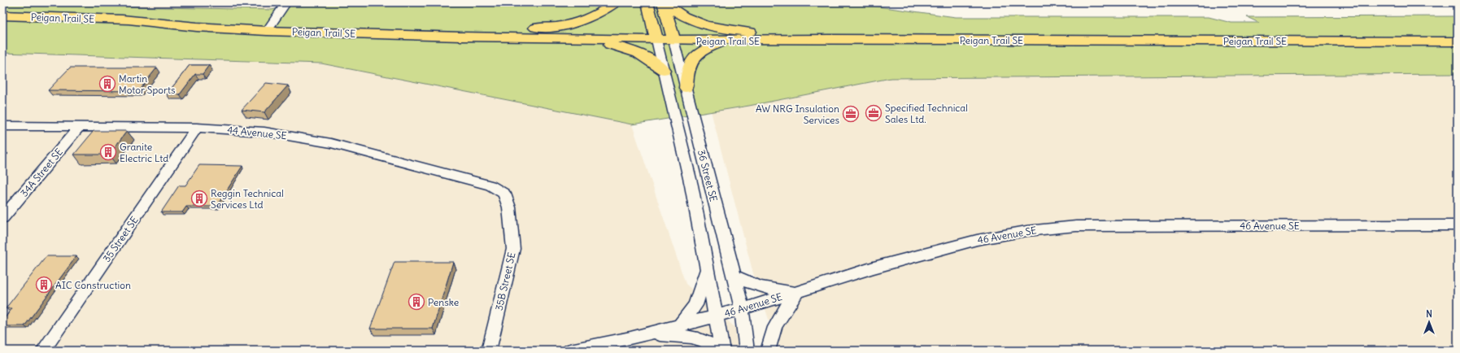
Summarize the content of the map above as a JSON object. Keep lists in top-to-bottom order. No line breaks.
{"streets":{"main road":["Peigan Trail SE","36 Street SE"],"street":["44 Avenue SE","34A Street SE","46 Avenue SE","35 Street SE","35B Street SE"]},"crossings":[["Peigan Trail SE","36 Street SE"],["44 Avenue SE","34A Street SE"],["44 Avenue SE","35 Street SE"],["44 Avenue SE","35B Street SE"],["36 Street SE","46 Avenue SE"]],"places":{"building":["Martin Motor Sports","Granite Electric Ltd","Reggin Technical Services Ltd","AIC Construction","Penske"],"office":["Specified Technical Sales Ltd.","AW NRG Insulation Services"]},"north":"top"}
